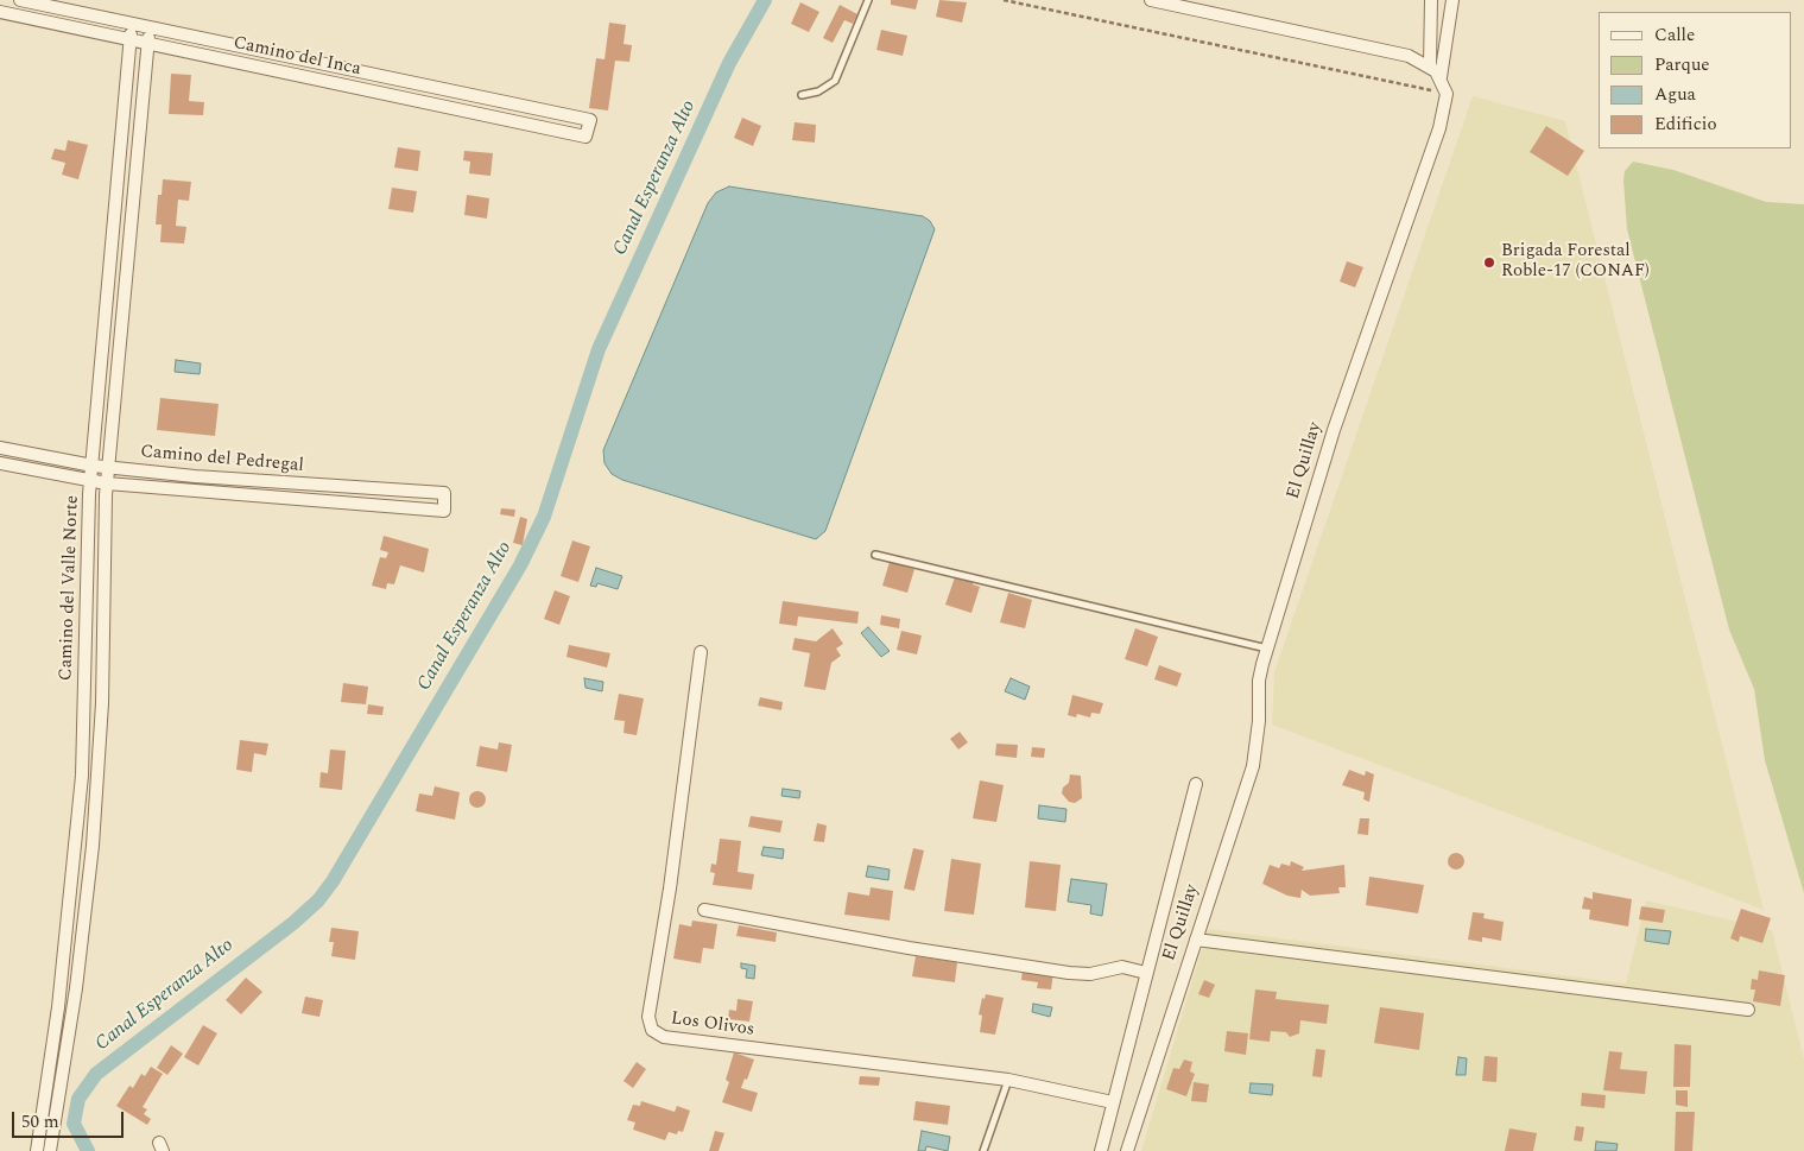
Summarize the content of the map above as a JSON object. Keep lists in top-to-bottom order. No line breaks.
{"streets":{"street":["Camino del Inca","Camino del Pedregal","El Quillay","Camino del Valle Norte","Los Olivos"]},"crossings":[["Camino del Inca","Camino del Valle Norte"],["Camino del Pedregal","Camino del Valle Norte"]],"water":["Canal Esperanza Alto"],"places":["Brigada Forestal Roble-17 (CONAF)"],"legend":["Calle","Parque","Agua","Edificio"],"scale_bar":"50 m"}
